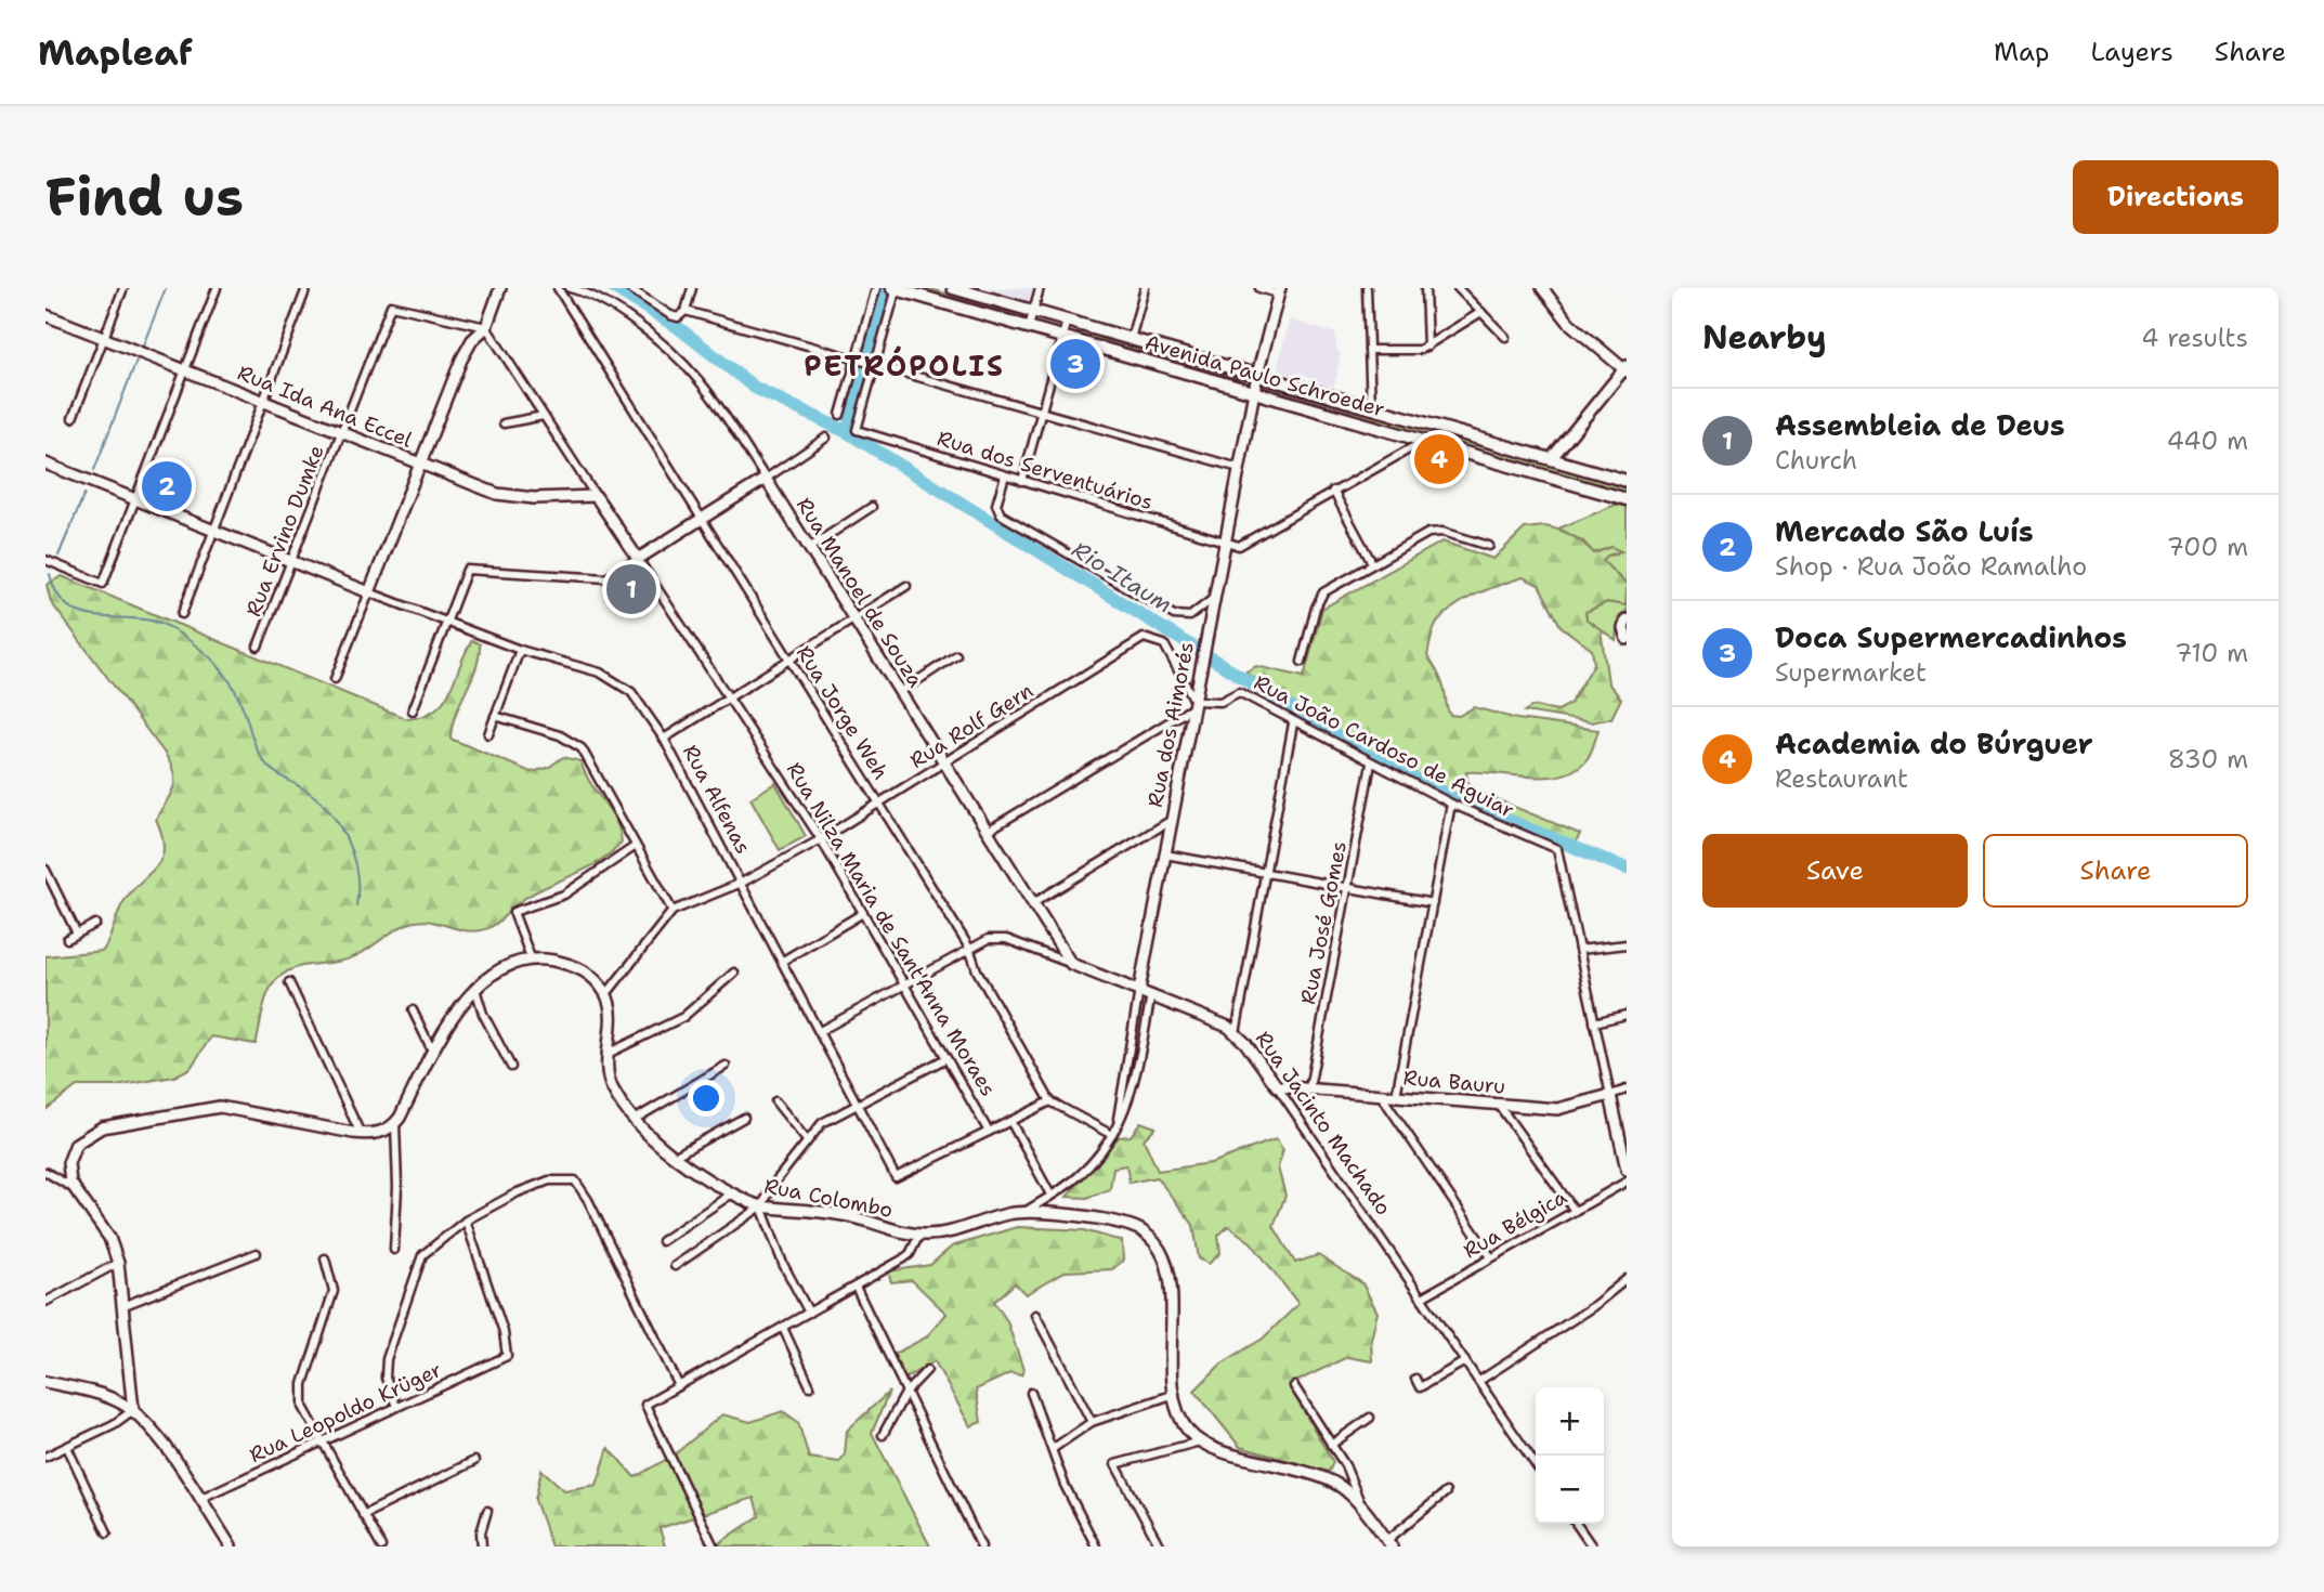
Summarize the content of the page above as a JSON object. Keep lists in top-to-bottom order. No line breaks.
{"streets":{"main road":["Avenida Paulo Schroeder"],"street":["Rua Ida Ana Eccel","Rua dos Serventuários","Rua Ervino Dumke","Rua Manoel de Souza","Rua Jorge Weh","Rua dos Aimorés","Rua Rolf Gern","Rua João Cardoso de Aguiar","Rua Alfenas","Rua José Gomes","Rua Nilza Maria de Sant'Anna Moraes","Rua Bauru","Rua Jacinto Machado","Rua Colombo","Rua Bélgica","Rua Leopoldo Krüger"]},"crossings":[["Avenida Paulo Schroeder","Rua dos Aimorés"],["Rua Ida Ana Eccel","Rua Ervino Dumke"],["Rua Ida Ana Eccel","Rua Nilza Maria de Sant'Anna Moraes"],["Rua dos Serventuários","Rua dos Aimorés"],["Rua Ervino Dumke","Rua Nilza Maria de Sant'Anna Moraes"],["Rua Manoel de Souza","Rua Rolf Gern"],["Rua Manoel de Souza","Rua Jacinto Machado"],["Rua Jorge Weh","Rua Rolf Gern"],["Rua Jorge Weh","Rua Jacinto Machado"],["Rua dos Aimorés","Rua Rolf Gern"],["Rua dos Aimorés","Rua João Cardoso de Aguiar"],["Rua dos Aimorés","Rua Jacinto Machado"],["Rua dos Aimorés","Rua Colombo"],["Rua Rolf Gern","Rua João Cardoso de Aguiar"],["Rua Rolf Gern","Rua Alfenas"],["Rua Rolf Gern","Rua Nilza Maria de Sant'Anna Moraes"],["Rua Rolf Gern","Rua Colombo"],["Rua João Cardoso de Aguiar","Rua José Gomes"],["Rua Alfenas","Rua Nilza Maria de Sant'Anna Moraes"],["Rua Alfenas","Rua Jacinto Machado"],["Rua José Gomes","Rua Bauru"],["Rua Nilza Maria de Sant'Anna Moraes","Rua Jacinto Machado"],["Rua Bauru","Rua Jacinto Machado"],["Rua Jacinto Machado","Rua Bélgica"]],"districts":["PETRÓPOLIS"],"water":["Rio Itaum"],"page":{"header":"Mapleaf","nav":["Map","Layers","Share"],"buttons":["Directions",["Save","Share"]],"title":"Find us","heading":["Nearby","4 results"],"pins":["3","4","2","1"],"list":[{"mark":"1","name":"Assembleia de Deus","note":"Church","value":"440 m"},{"mark":"2","name":"Mercado São Luís","note":"Shop · Rua João Ramalho","value":"700 m"},{"mark":"3","name":"Doca Supermercadinhos","note":"Supermarket","value":"710 m"},{"mark":"4","name":"Academia do Búrguer","note":"Restaurant","value":"830 m"}],"map_buttons":["+","−"]}}
